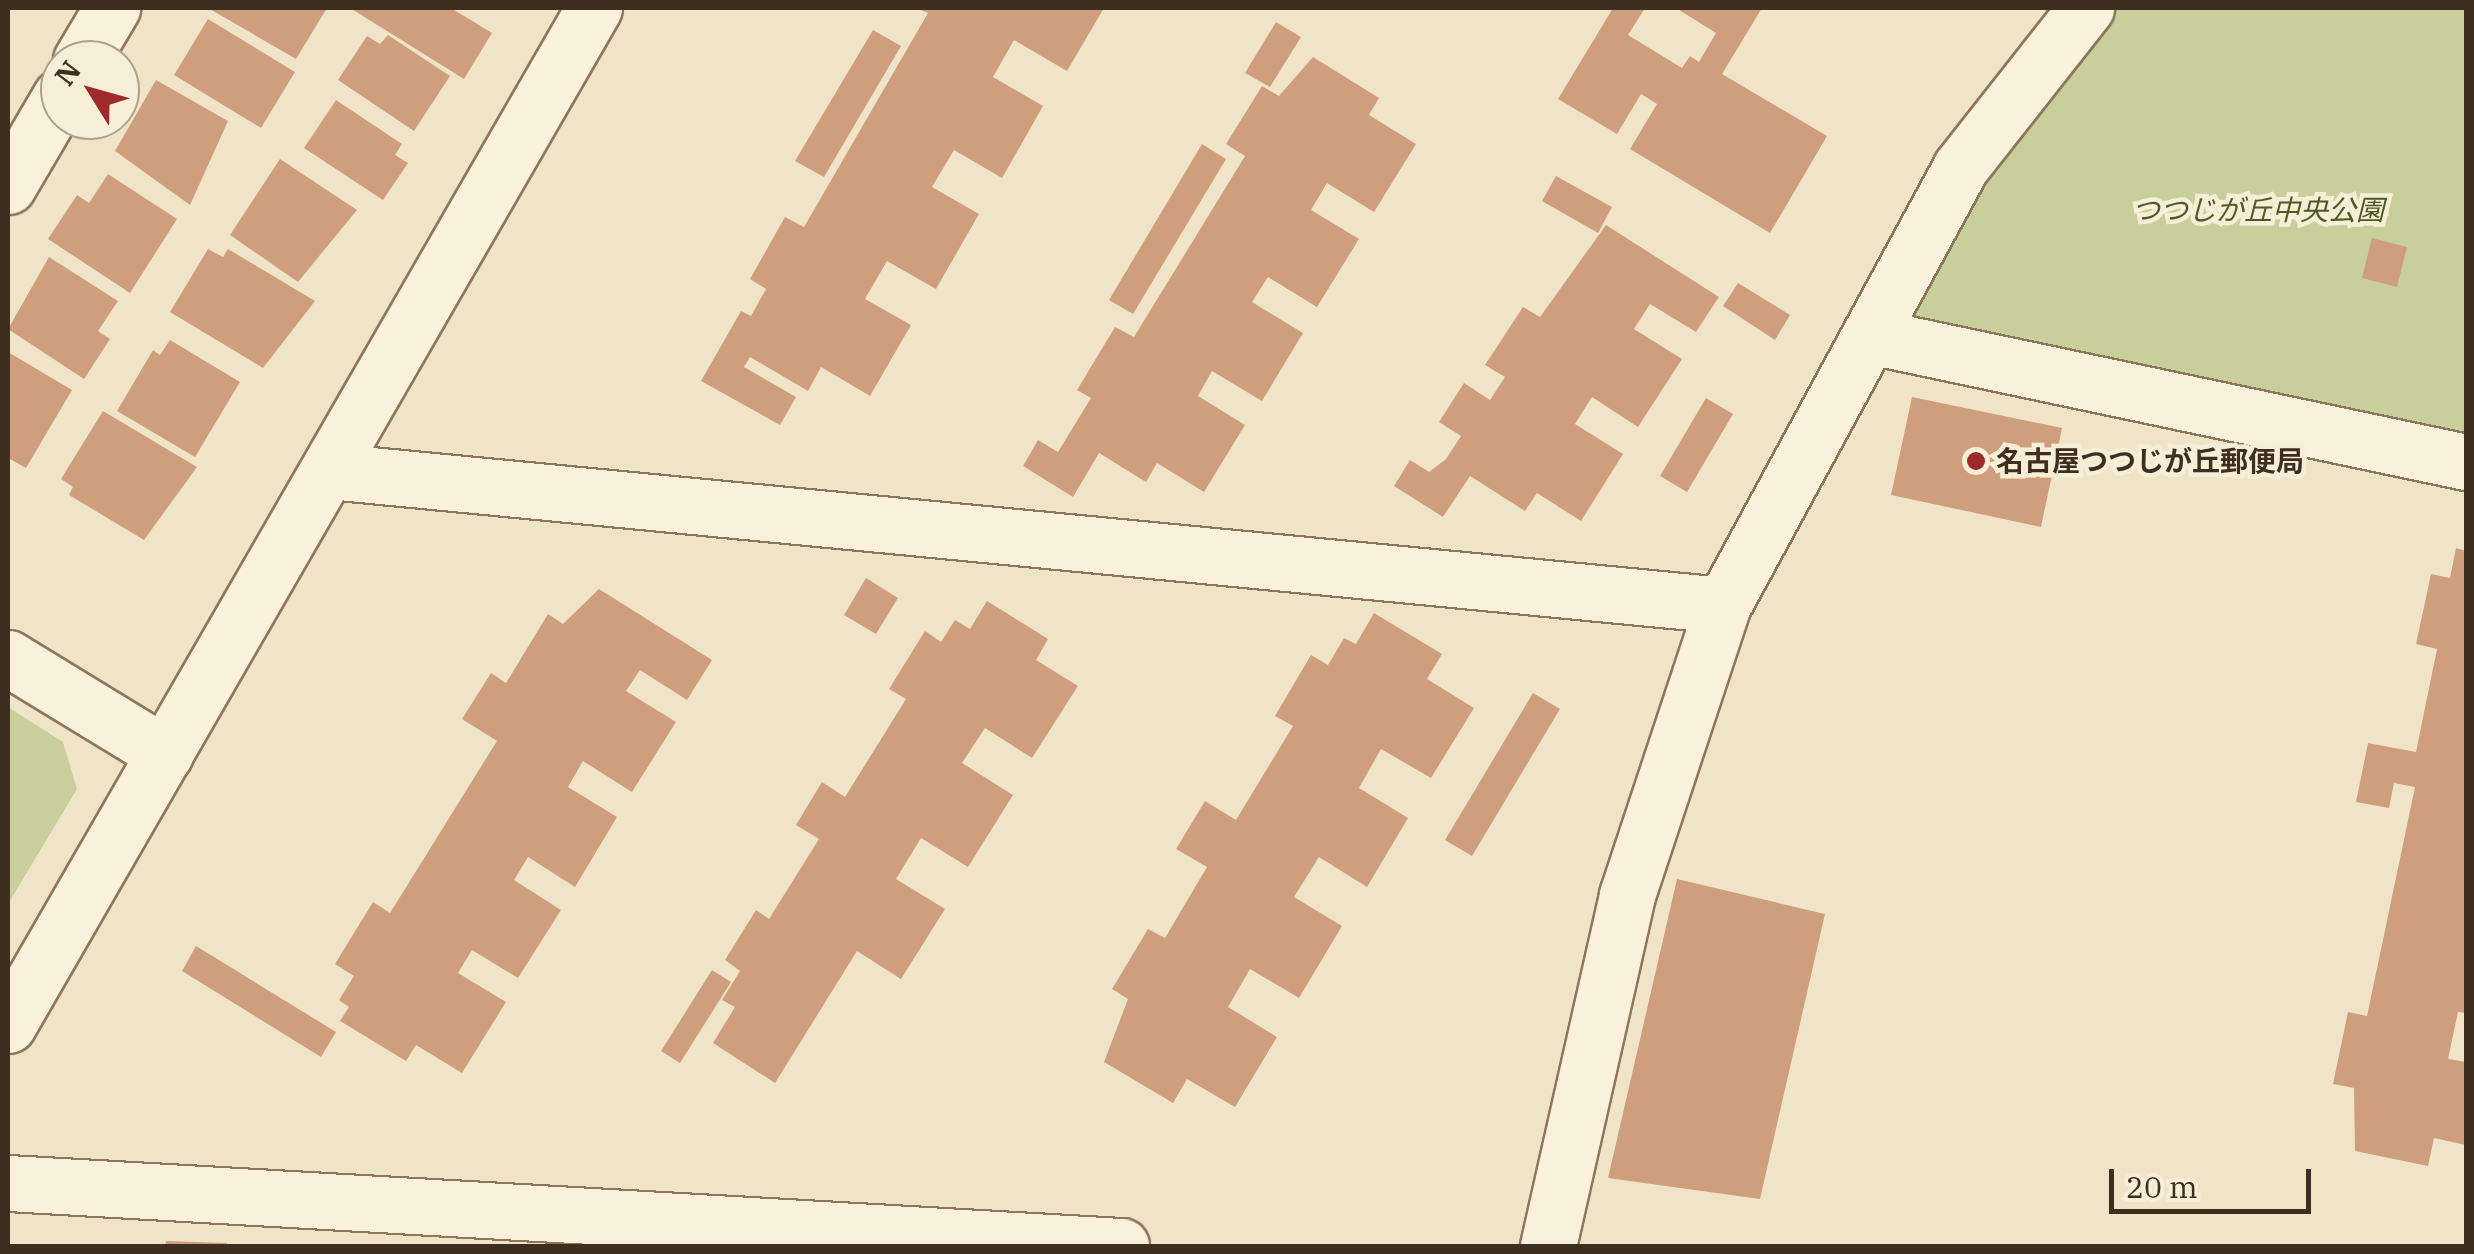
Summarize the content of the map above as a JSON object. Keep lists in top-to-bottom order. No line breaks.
{"parks":["つつじが丘中央公園"],"places":["名古屋つつじが丘郵便局"],"scale_bar":"20 m","north":"top left"}
